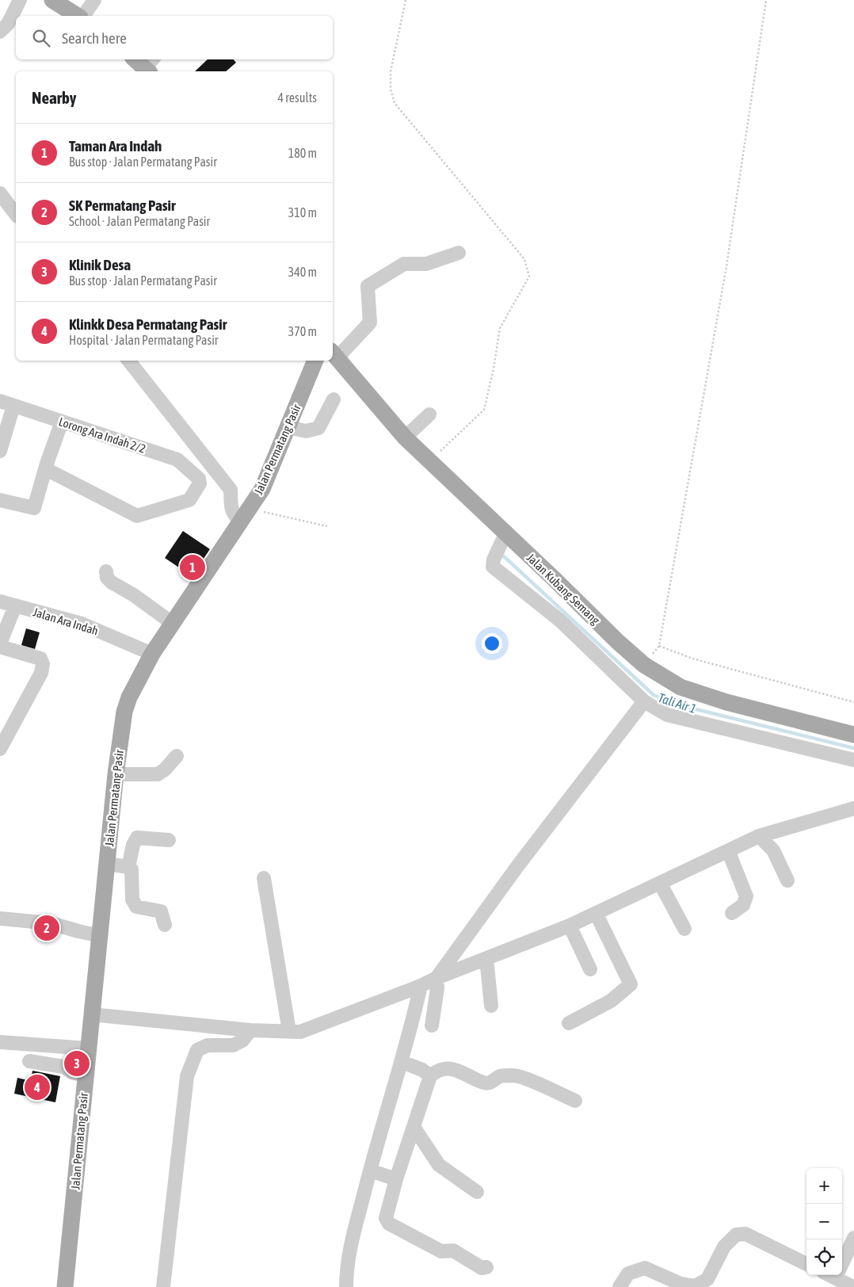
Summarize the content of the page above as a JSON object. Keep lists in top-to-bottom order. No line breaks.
{"streets":{"main road":["Jalan Permatang Pasir","Jalan Kubang Semang"],"street":["Lorong Ara Indah 2/2","Jalan Ara Indah"]},"crossings":[["Jalan Permatang Pasir","Jalan Ara Indah"]],"water":["Tali Air 1"],"page":{"search":"Search here","heading":["Nearby","4 results"],"list":[{"mark":"1","name":"Taman Ara Indah","note":"Bus stop · Jalan Permatang Pasir","value":"180 m"},{"mark":"2","name":"SK Permatang Pasir","note":"School · Jalan Permatang Pasir","value":"310 m"},{"mark":"3","name":"Klinik Desa","note":"Bus stop · Jalan Permatang Pasir","value":"340 m"},{"mark":"4","name":"Klinkk Desa Permatang Pasir","note":"Hospital · Jalan Permatang Pasir","value":"370 m"}],"pins":["1","2","3","4"],"map_buttons":["+","−"]}}
